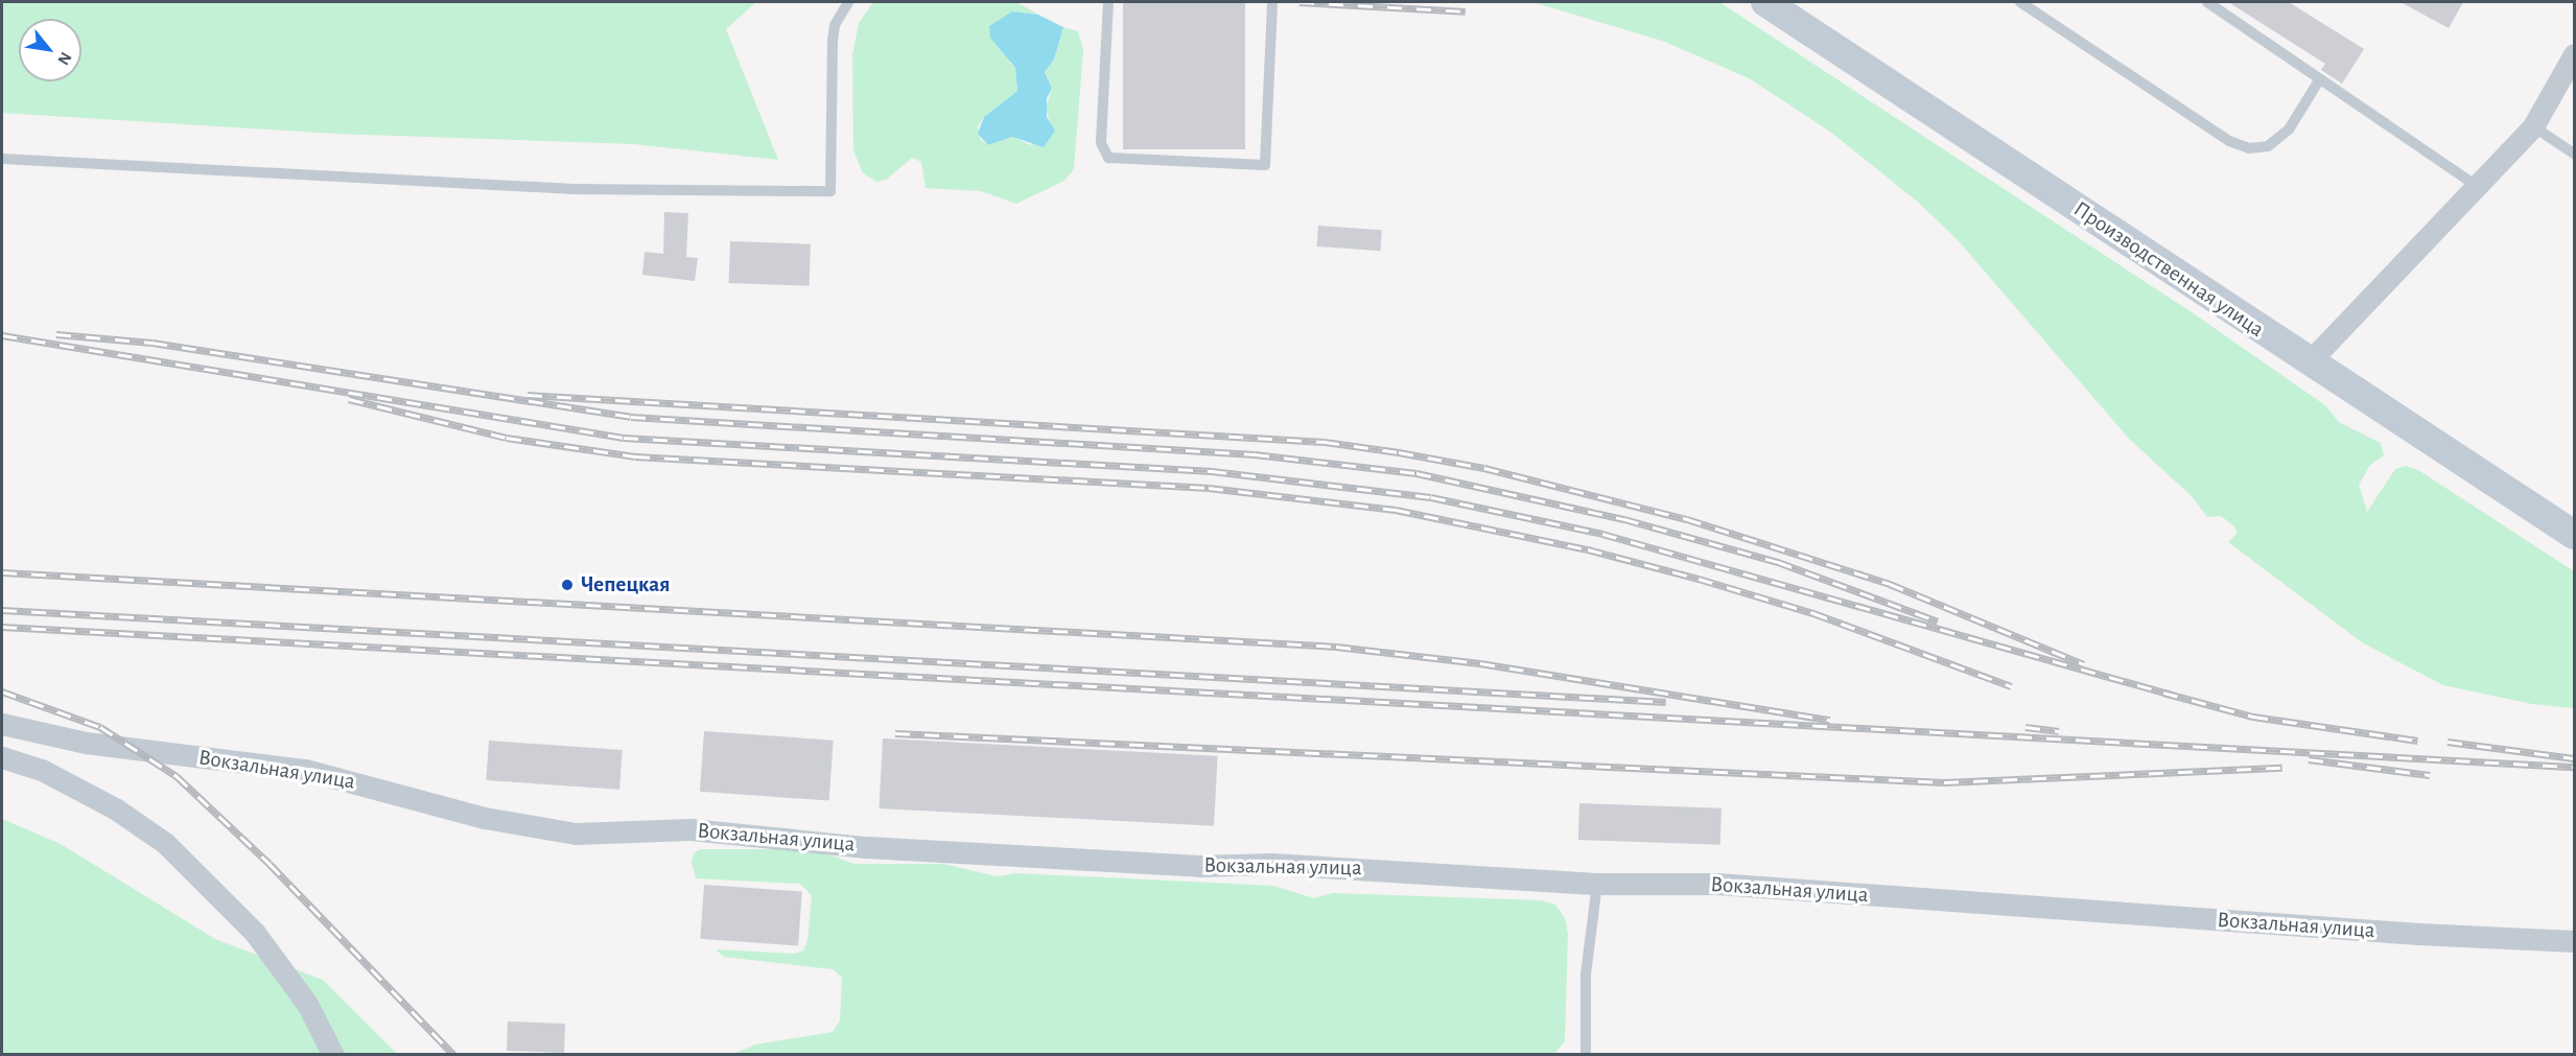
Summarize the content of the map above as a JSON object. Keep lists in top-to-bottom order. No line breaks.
{"streets":{"main road":["Производственная улица"],"street":["Вокзальная улица"]},"places":["Чепецкая"],"north":"bottom right"}
